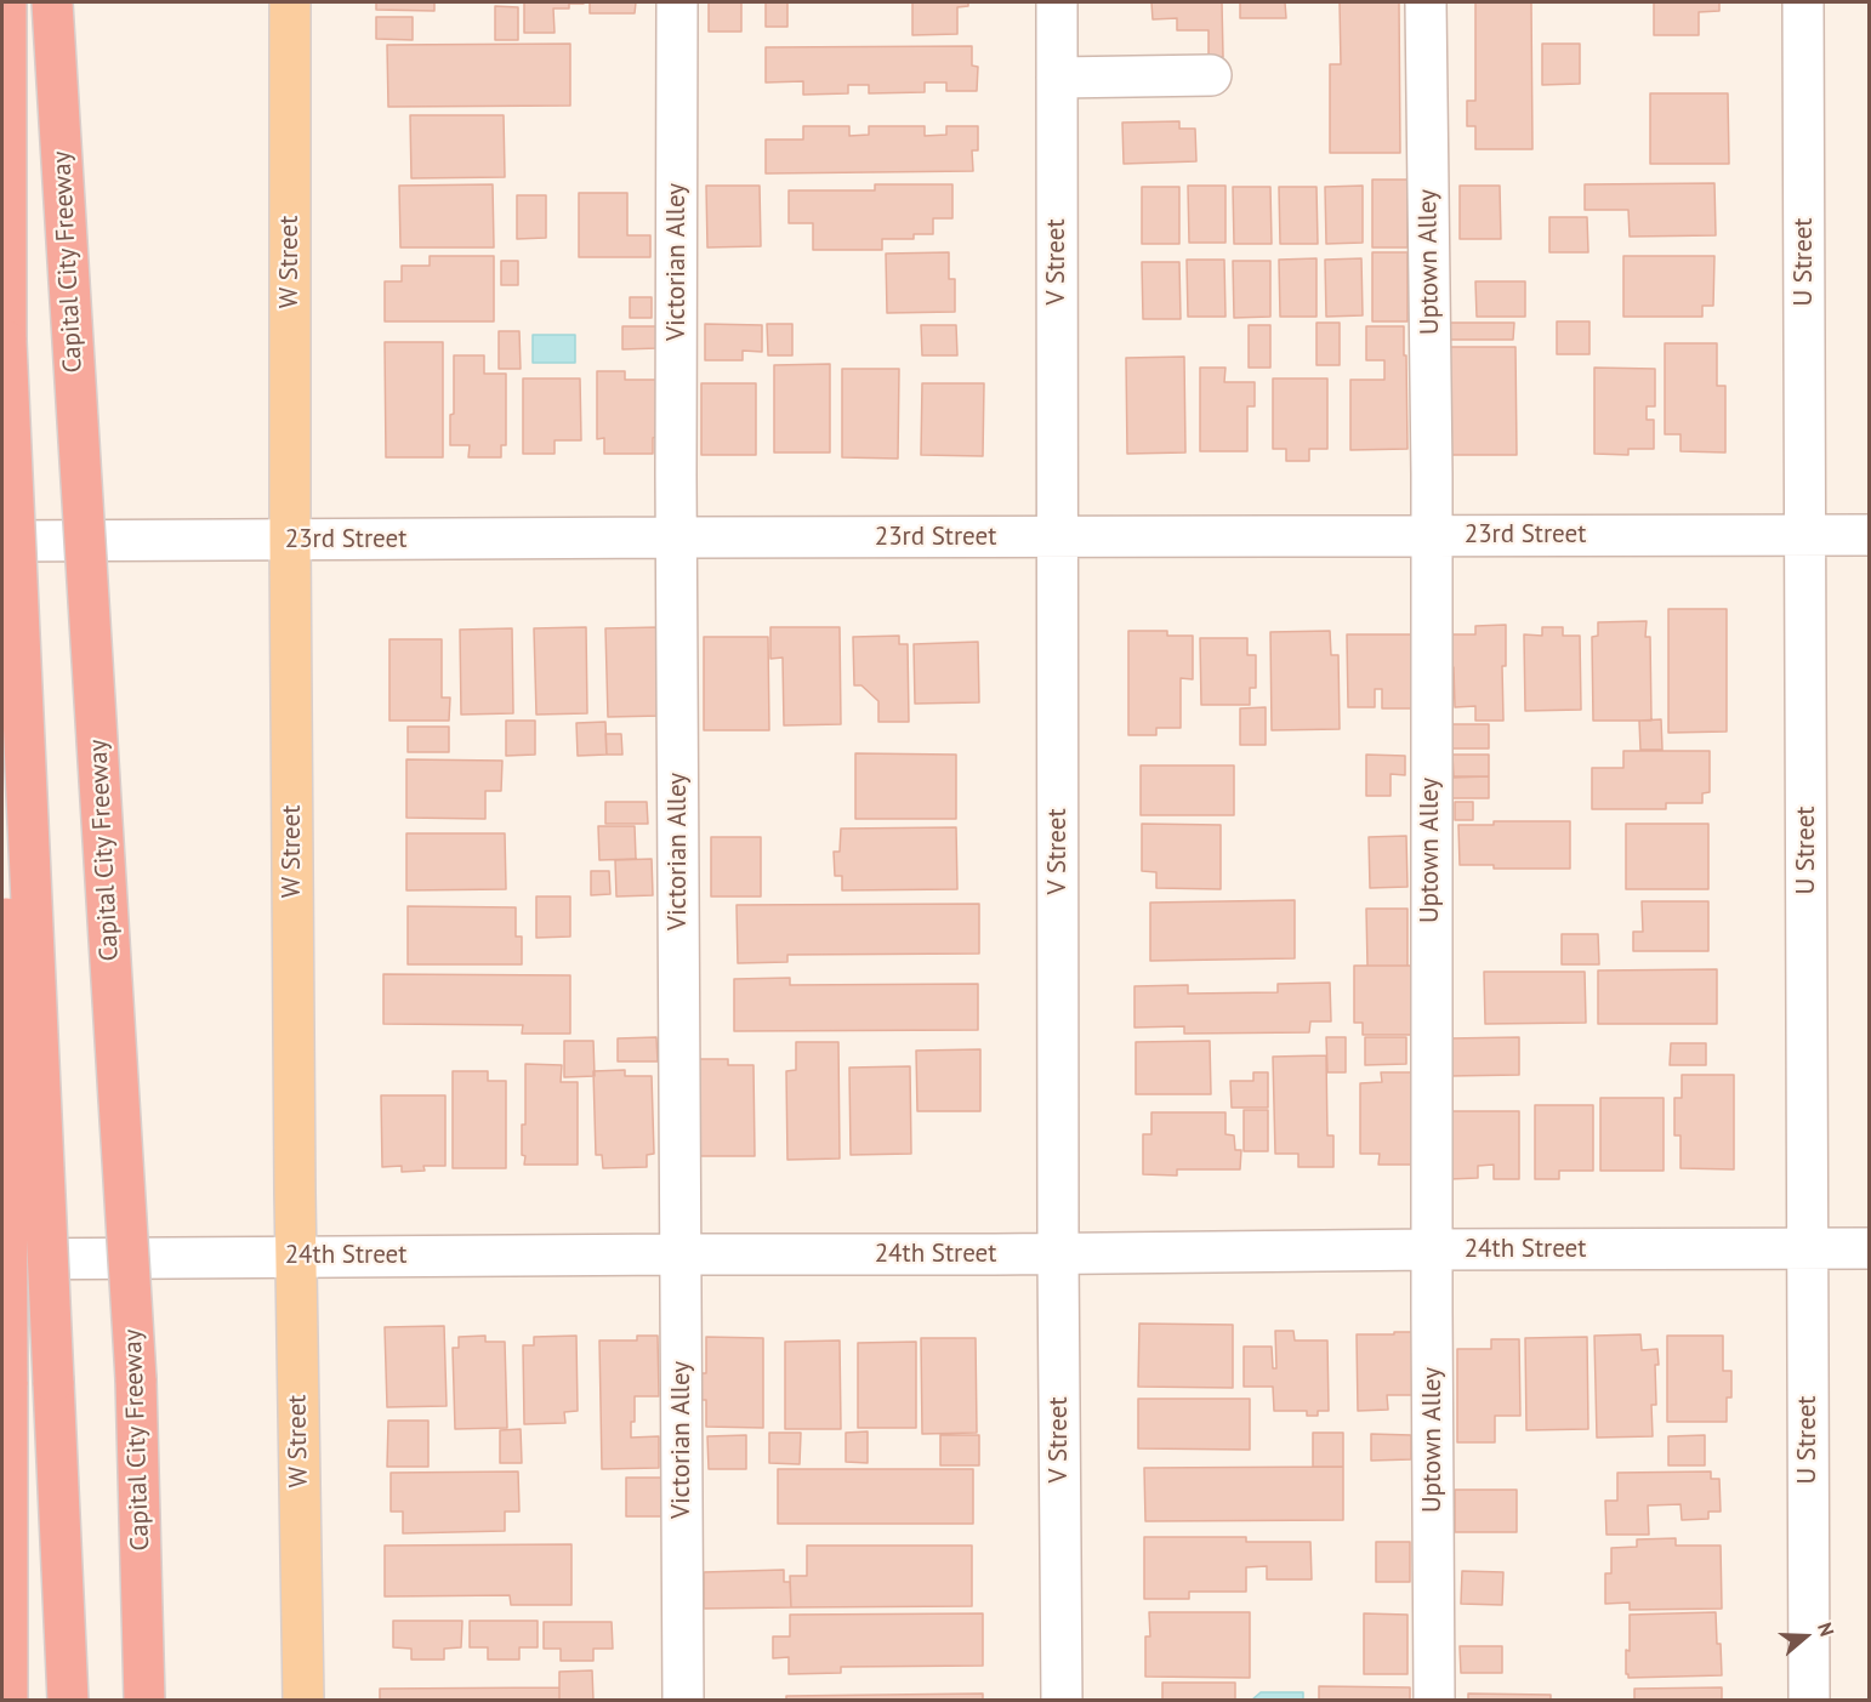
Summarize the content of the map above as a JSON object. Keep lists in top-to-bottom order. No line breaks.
{"streets":{"highway":["Capital City Freeway"],"main road":["W Street"],"street":["Victorian Alley","V Street","Uptown Alley","U Street","23rd Street","24th Street"]},"crossings":[["W Street","23rd Street"],["W Street","24th Street"],["Victorian Alley","23rd Street"],["Victorian Alley","24th Street"],["V Street","23rd Street"],["V Street","24th Street"],["Uptown Alley","23rd Street"],["Uptown Alley","24th Street"],["U Street","23rd Street"],["U Street","24th Street"]],"north":"right"}
